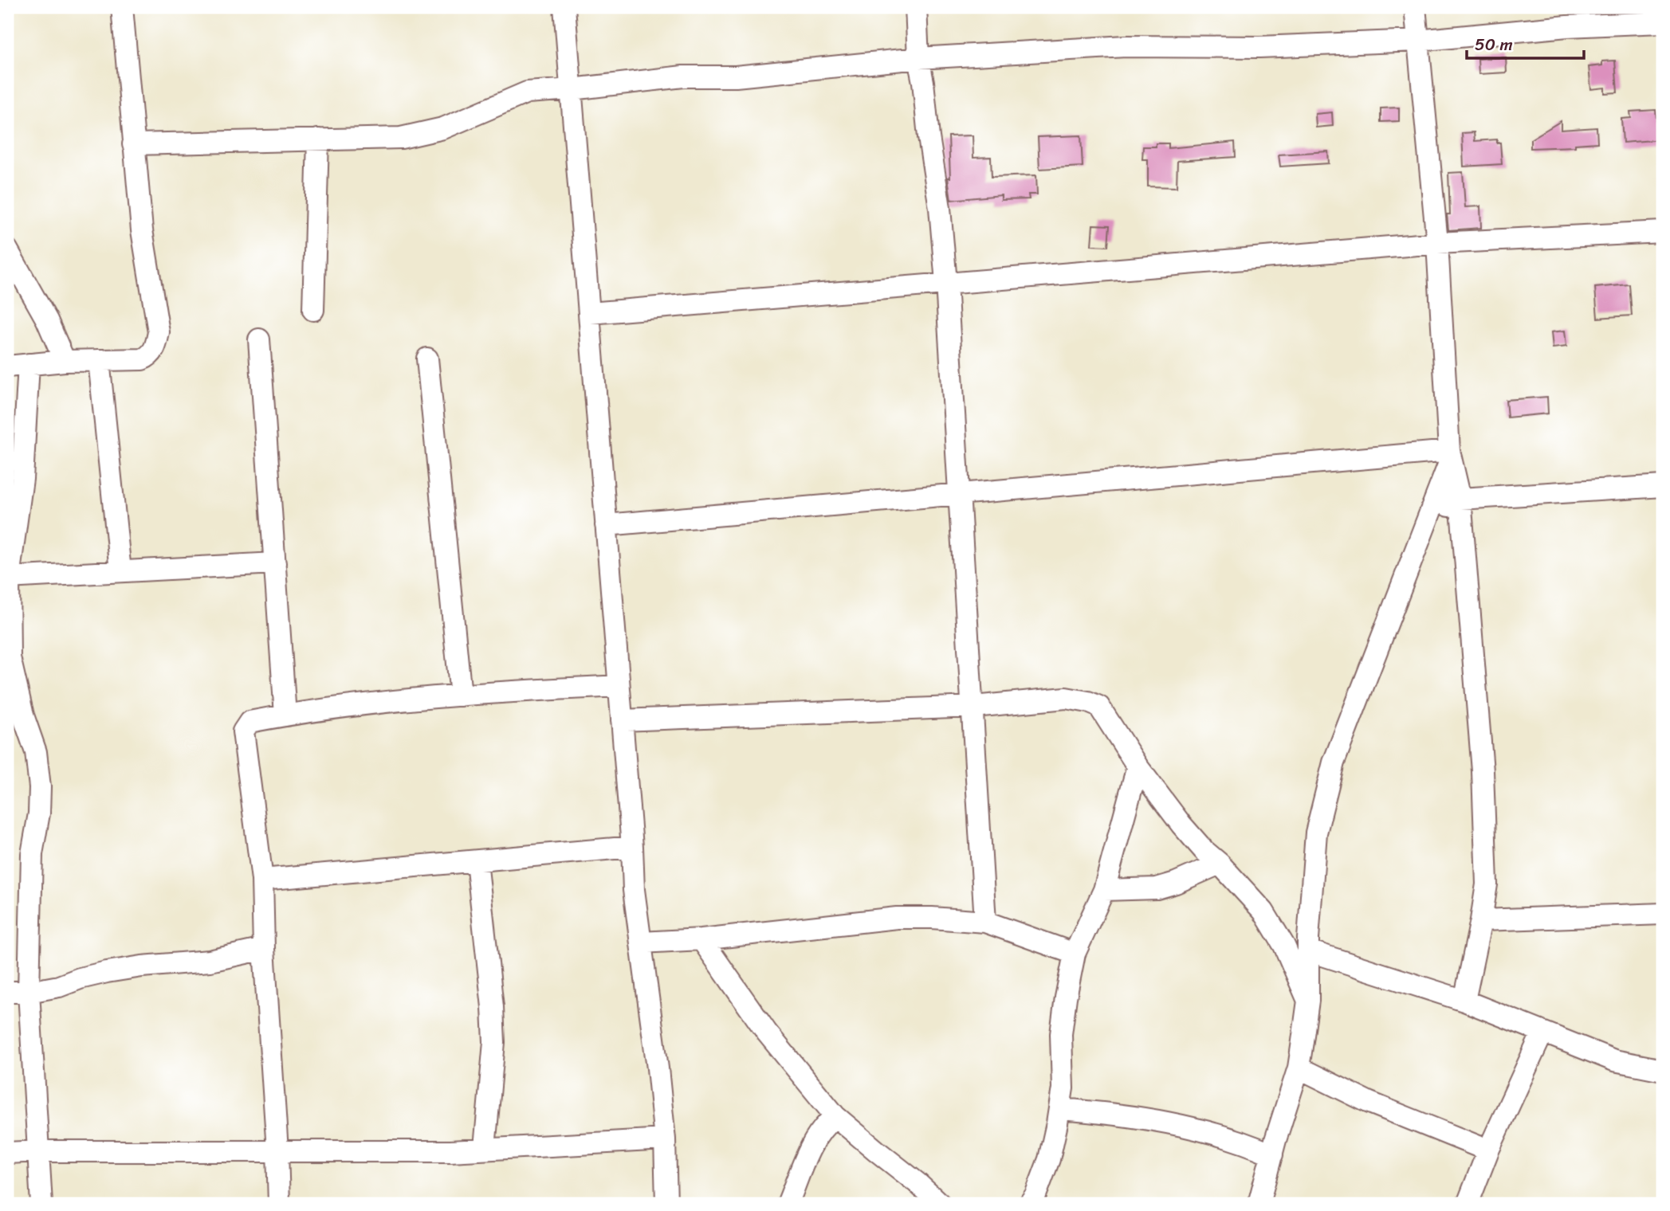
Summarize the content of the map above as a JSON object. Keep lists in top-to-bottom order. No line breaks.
{"scale_bar":"50 m"}
